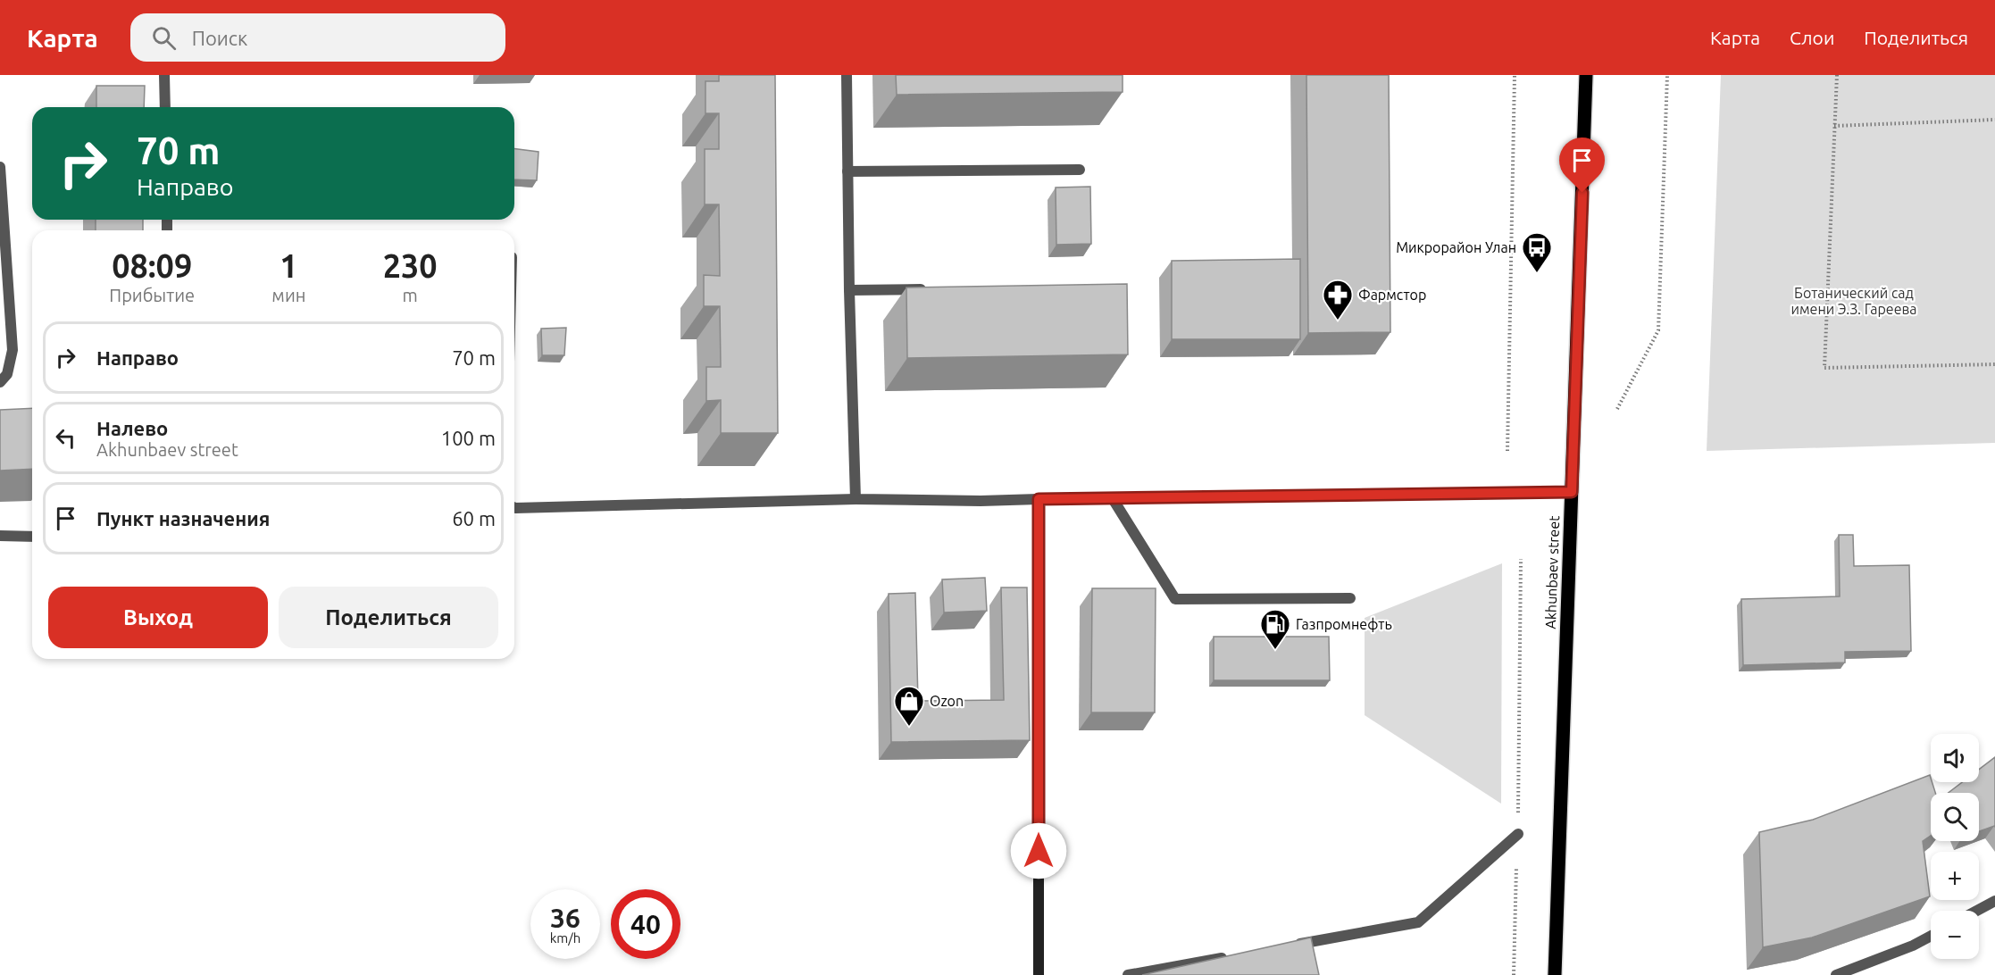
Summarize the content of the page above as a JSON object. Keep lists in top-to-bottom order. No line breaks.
{"streets":{"main road":["Akhunbaev street"]},"parks":["Ботанический сад имени Э.З. Гареева"],"places":{"bus stop":["Микрорайон Улан"],"pharmacy":["Фармстор"],"fuel station":["Газпромнефть"],"shop":["Ozon"]},"page":{"header":"Карта","search":"Поиск","nav":["Карта","Слои","Поделиться"],"turn":["70 m","Направо"],"eta":["08:09","Прибытие","1","мин","230","m"],"list":[{"name":"Направо","value":"70 m"},{"name":"Налево","note":"Akhunbaev street","value":"100 m"},{"name":"Пункт назначения","value":"60 m"}],"buttons":["Выход","Поделиться"],"map_buttons":["+","−"],"speed":"36 km/h","limit":"40"}}
